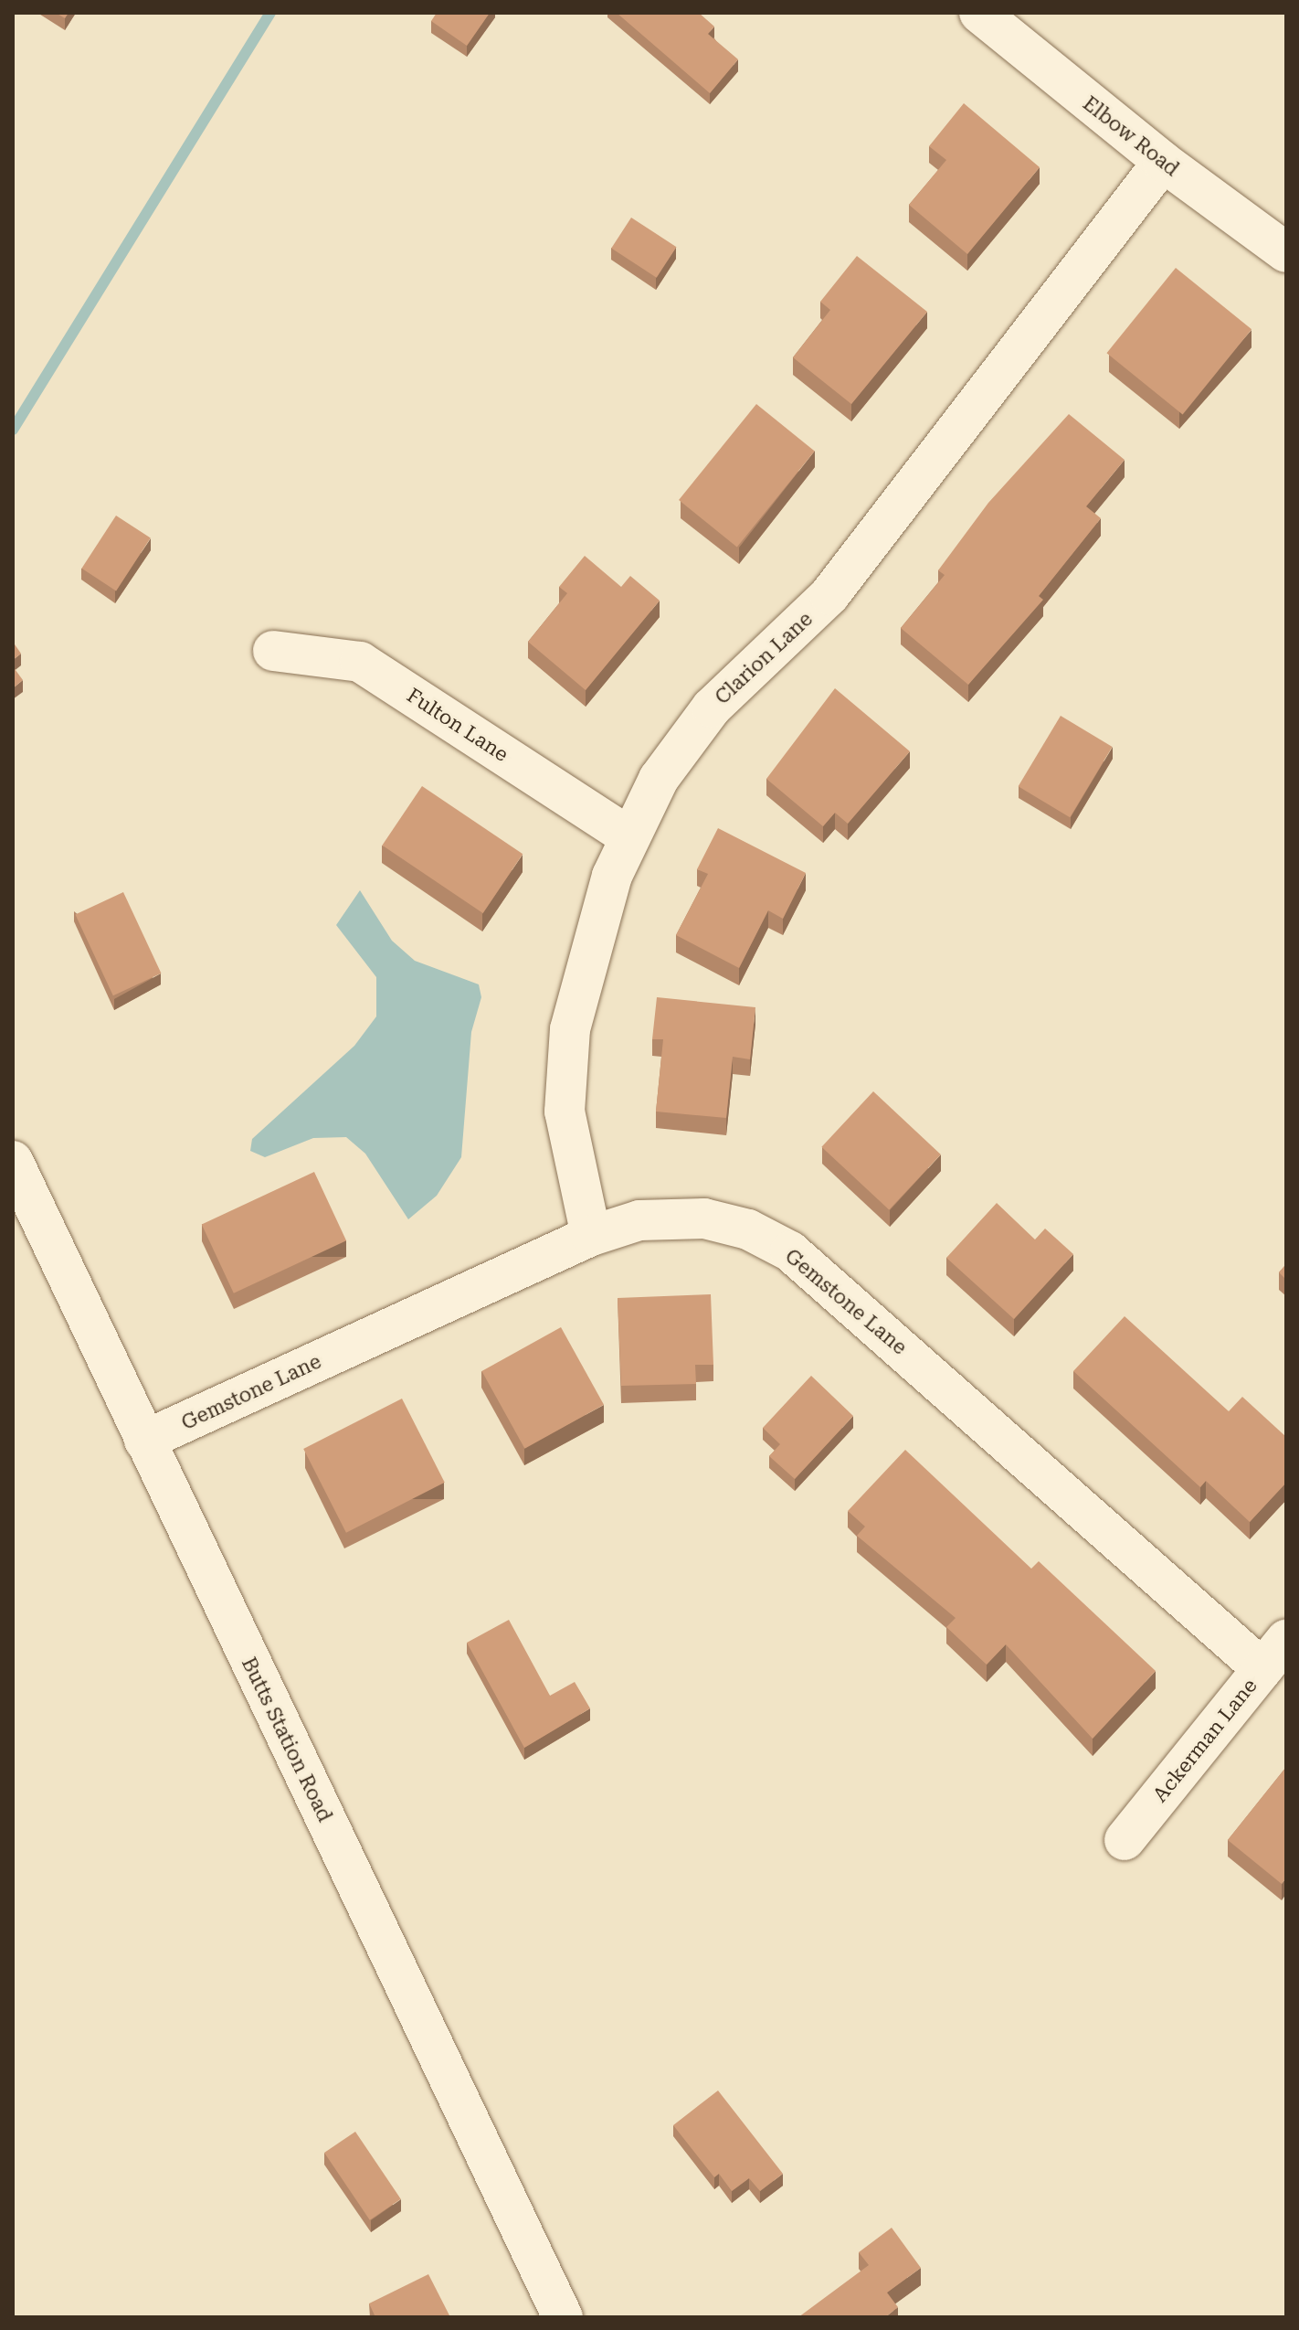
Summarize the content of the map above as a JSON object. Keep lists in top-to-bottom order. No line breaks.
{"streets":{"street":["Elbow Road","Clarion Lane","Fulton Lane","Gemstone Lane","Butts Station Road","Ackerman Lane"]},"crossings":[["Elbow Road","Clarion Lane"],["Clarion Lane","Fulton Lane"],["Clarion Lane","Gemstone Lane"],["Gemstone Lane","Butts Station Road"],["Gemstone Lane","Ackerman Lane"]]}
